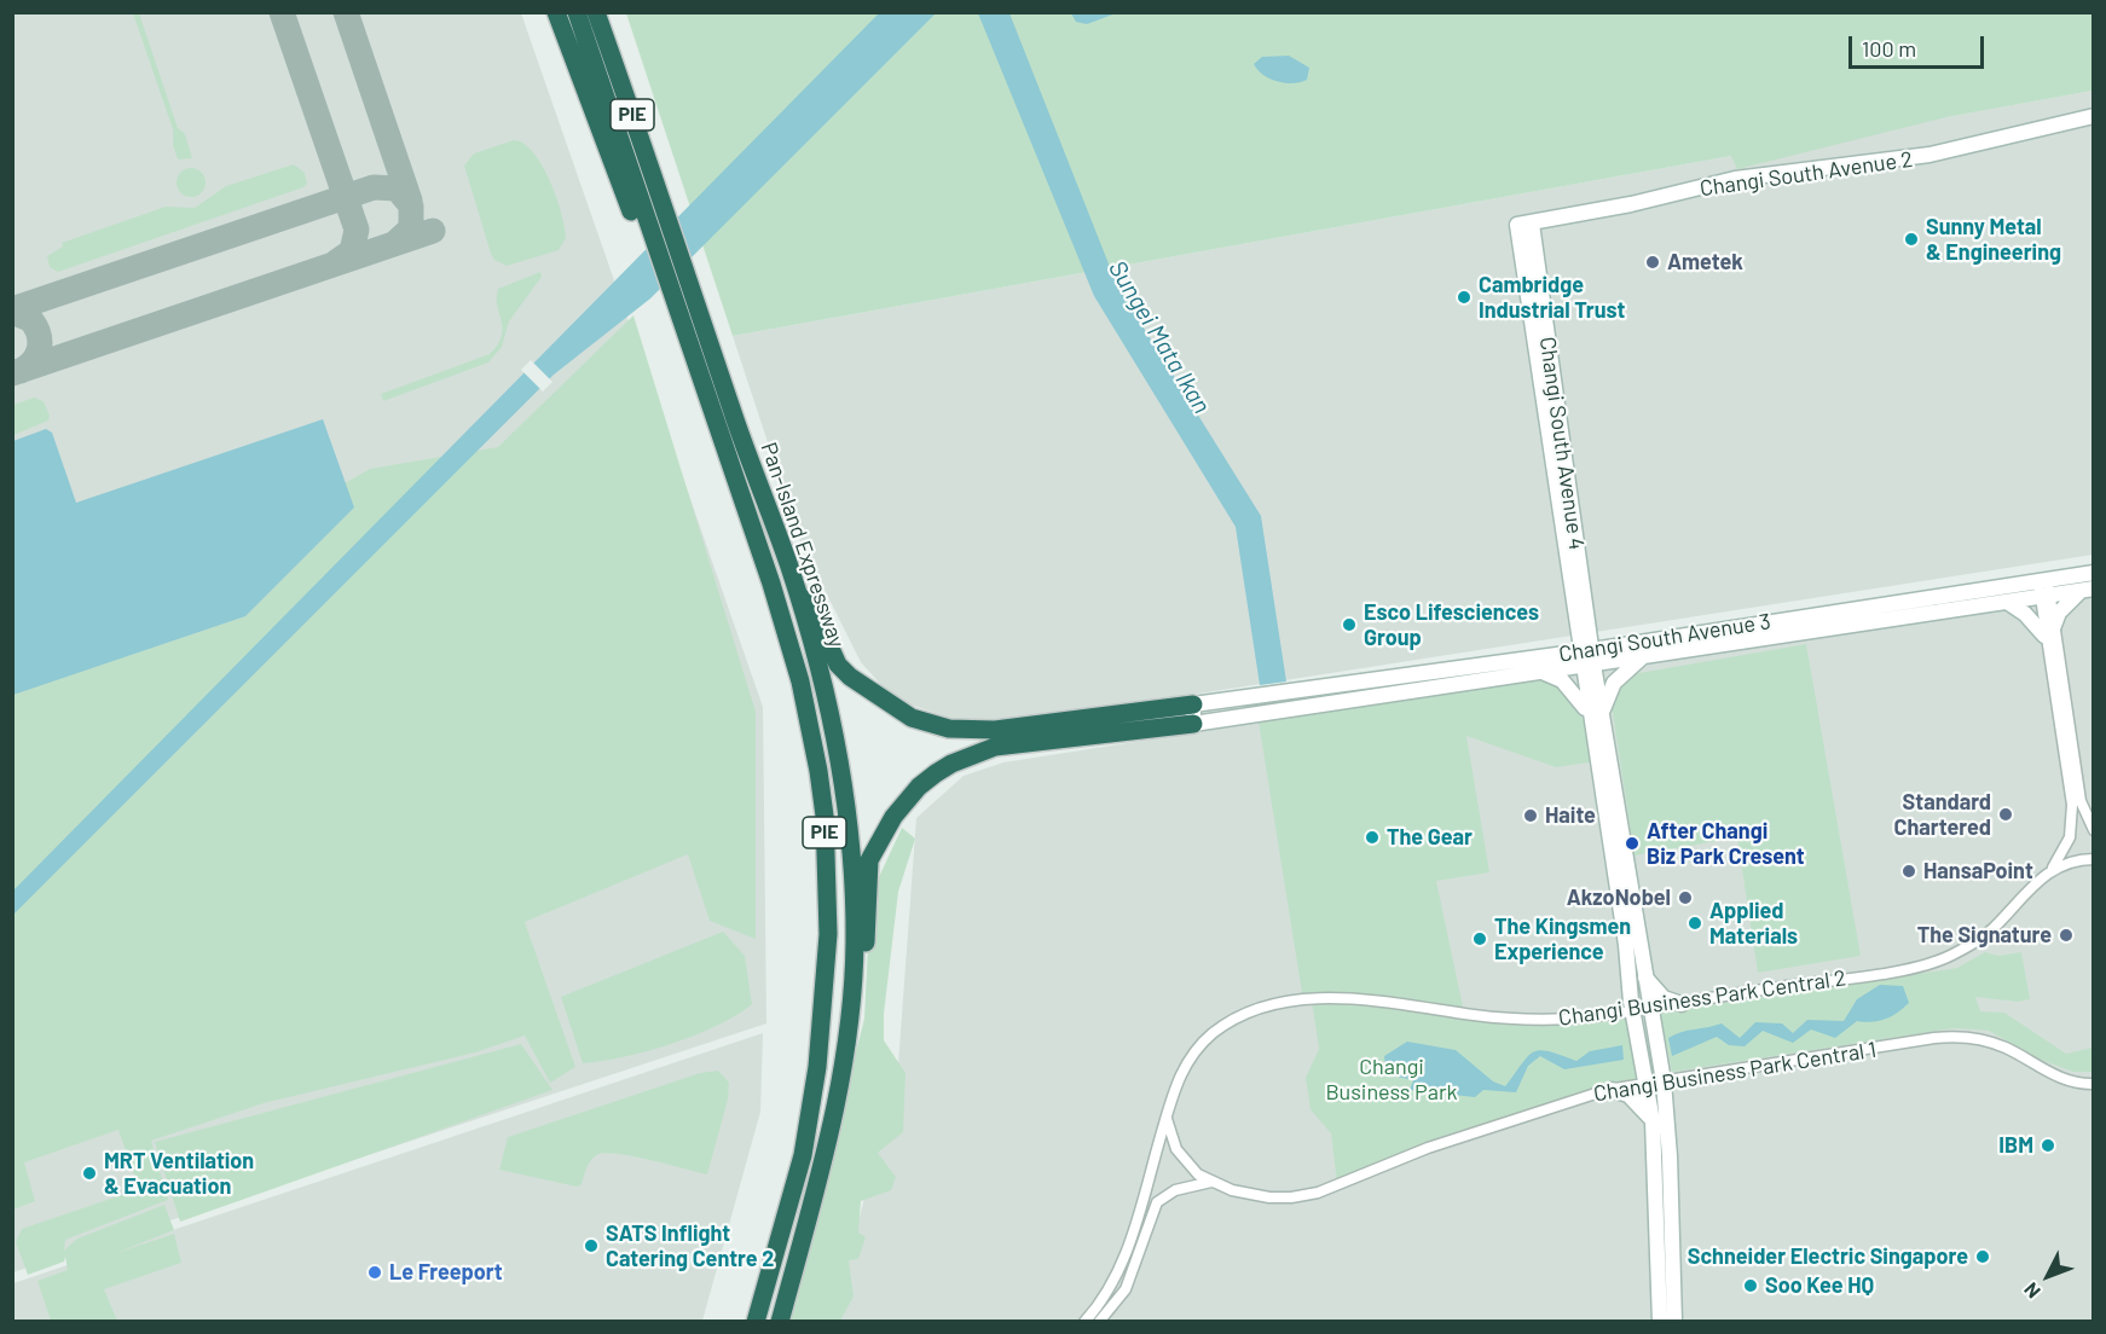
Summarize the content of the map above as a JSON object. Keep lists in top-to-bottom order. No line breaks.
{"streets":{"highway":["PIE","Pan-Island Expressway"],"main road":["Changi South Avenue 2","Changi South Avenue 4","Changi South Avenue 3"],"street":["Changi Business Park Central 2","Changi Business Park Central 1"]},"crossings":[["PIE","Pan-Island Expressway"],["Changi South Avenue 2","Changi South Avenue 4"],["Changi South Avenue 4","Changi South Avenue 3"],["Changi Business Park Central 2","Changi Business Park Central 1"]],"water":["Sungei Mata Ikan"],"parks":["Changi Business Park"],"places":["Sunny Metal & Engineering","Ametek","Cambridge Industrial Trust","Esco Lifesciences Group","Standard Chartered","Haite","The Gear","After Changi Biz Park Cresent","HansaPoint","AkzoNobel","Applied Materials","The Signature","The Kingsmen Experience","IBM","MRT Ventilation & Evacuation","SATS Inflight Catering Centre 2","Schneider Electric Singapore","Le Freeport","Soo Kee HQ"],"scale_bar":"100 m","north":"bottom left"}
